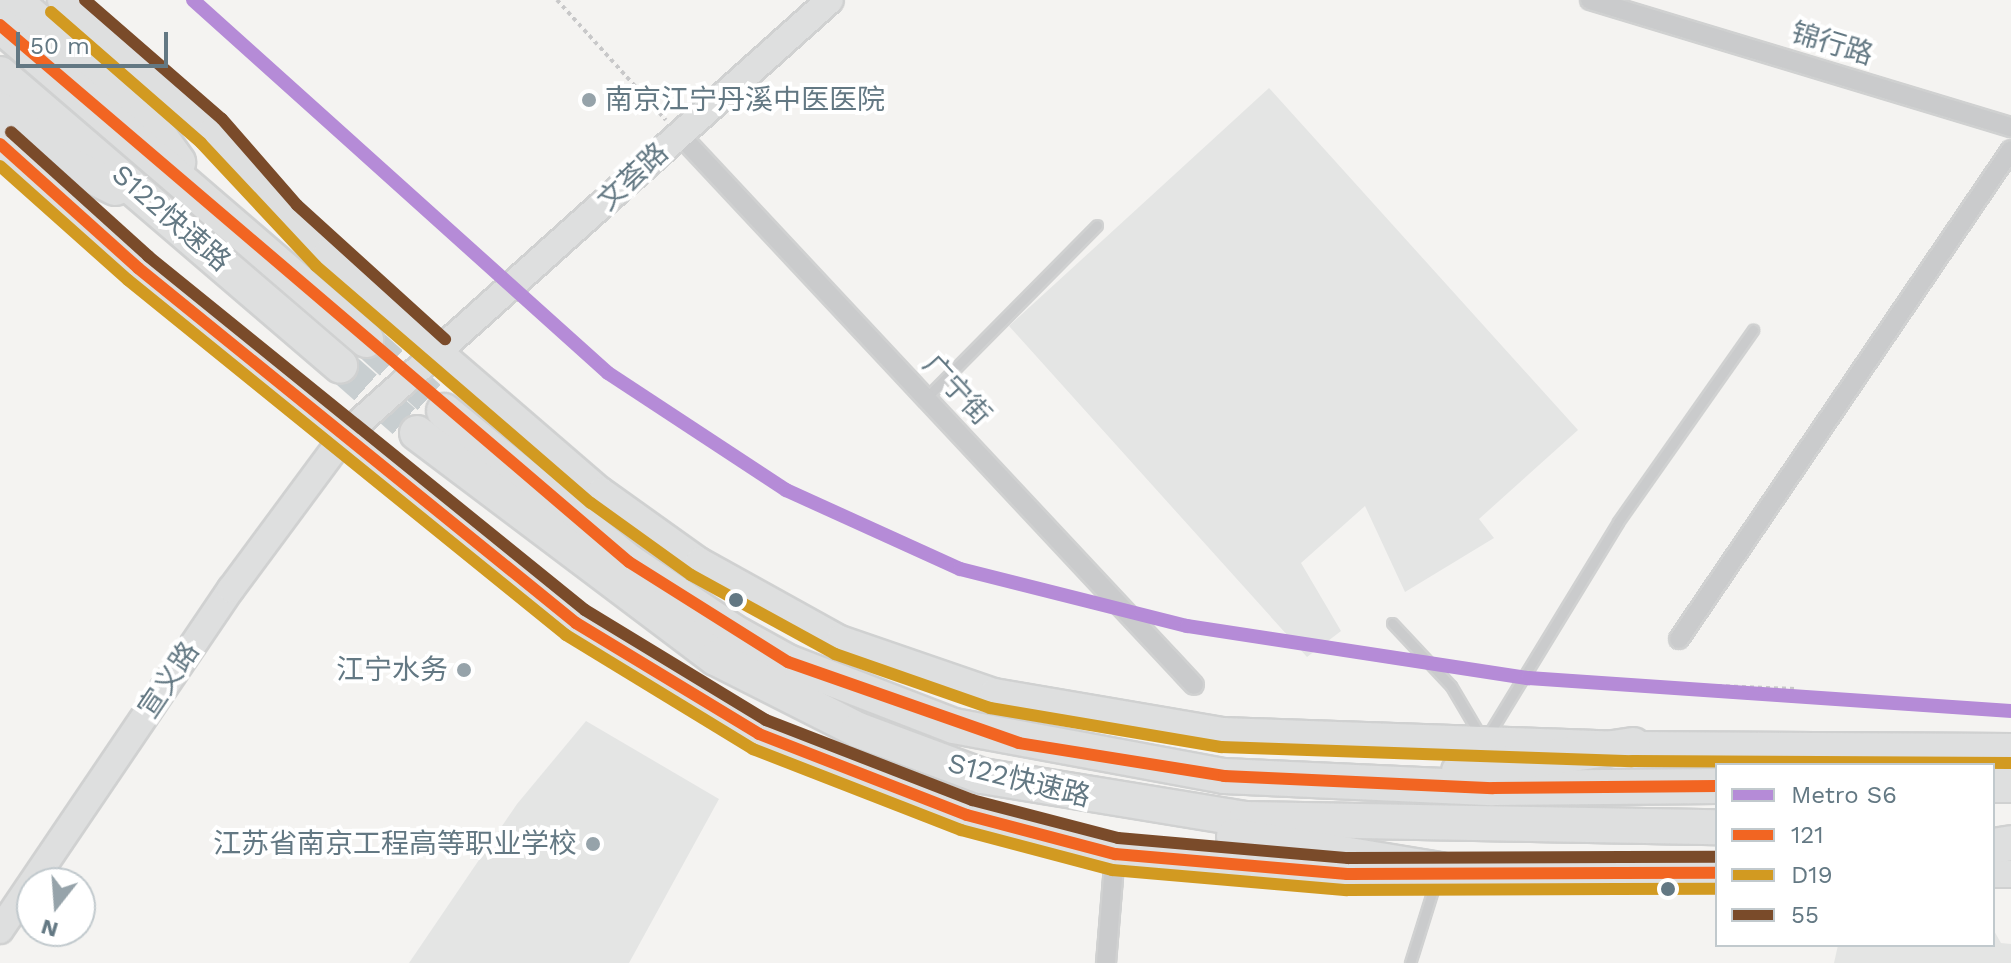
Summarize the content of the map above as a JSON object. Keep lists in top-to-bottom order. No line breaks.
{"streets":{"highway":["S122快速路"],"street":["锦行路","文荟路","广宁街","宣义路"]},"crossings":[["文荟路","广宁街"],["文荟路","宣义路"]],"places":["南京江宁丹溪中医医院","江宁水务","江苏省南京工程高等职业学校"],"lines":["metro line S6","transit line 55","transit line D19","transit line 121"],"legend":["Metro S6","121","D19","55"],"scale_bar":"50 m","north":"bottom"}
